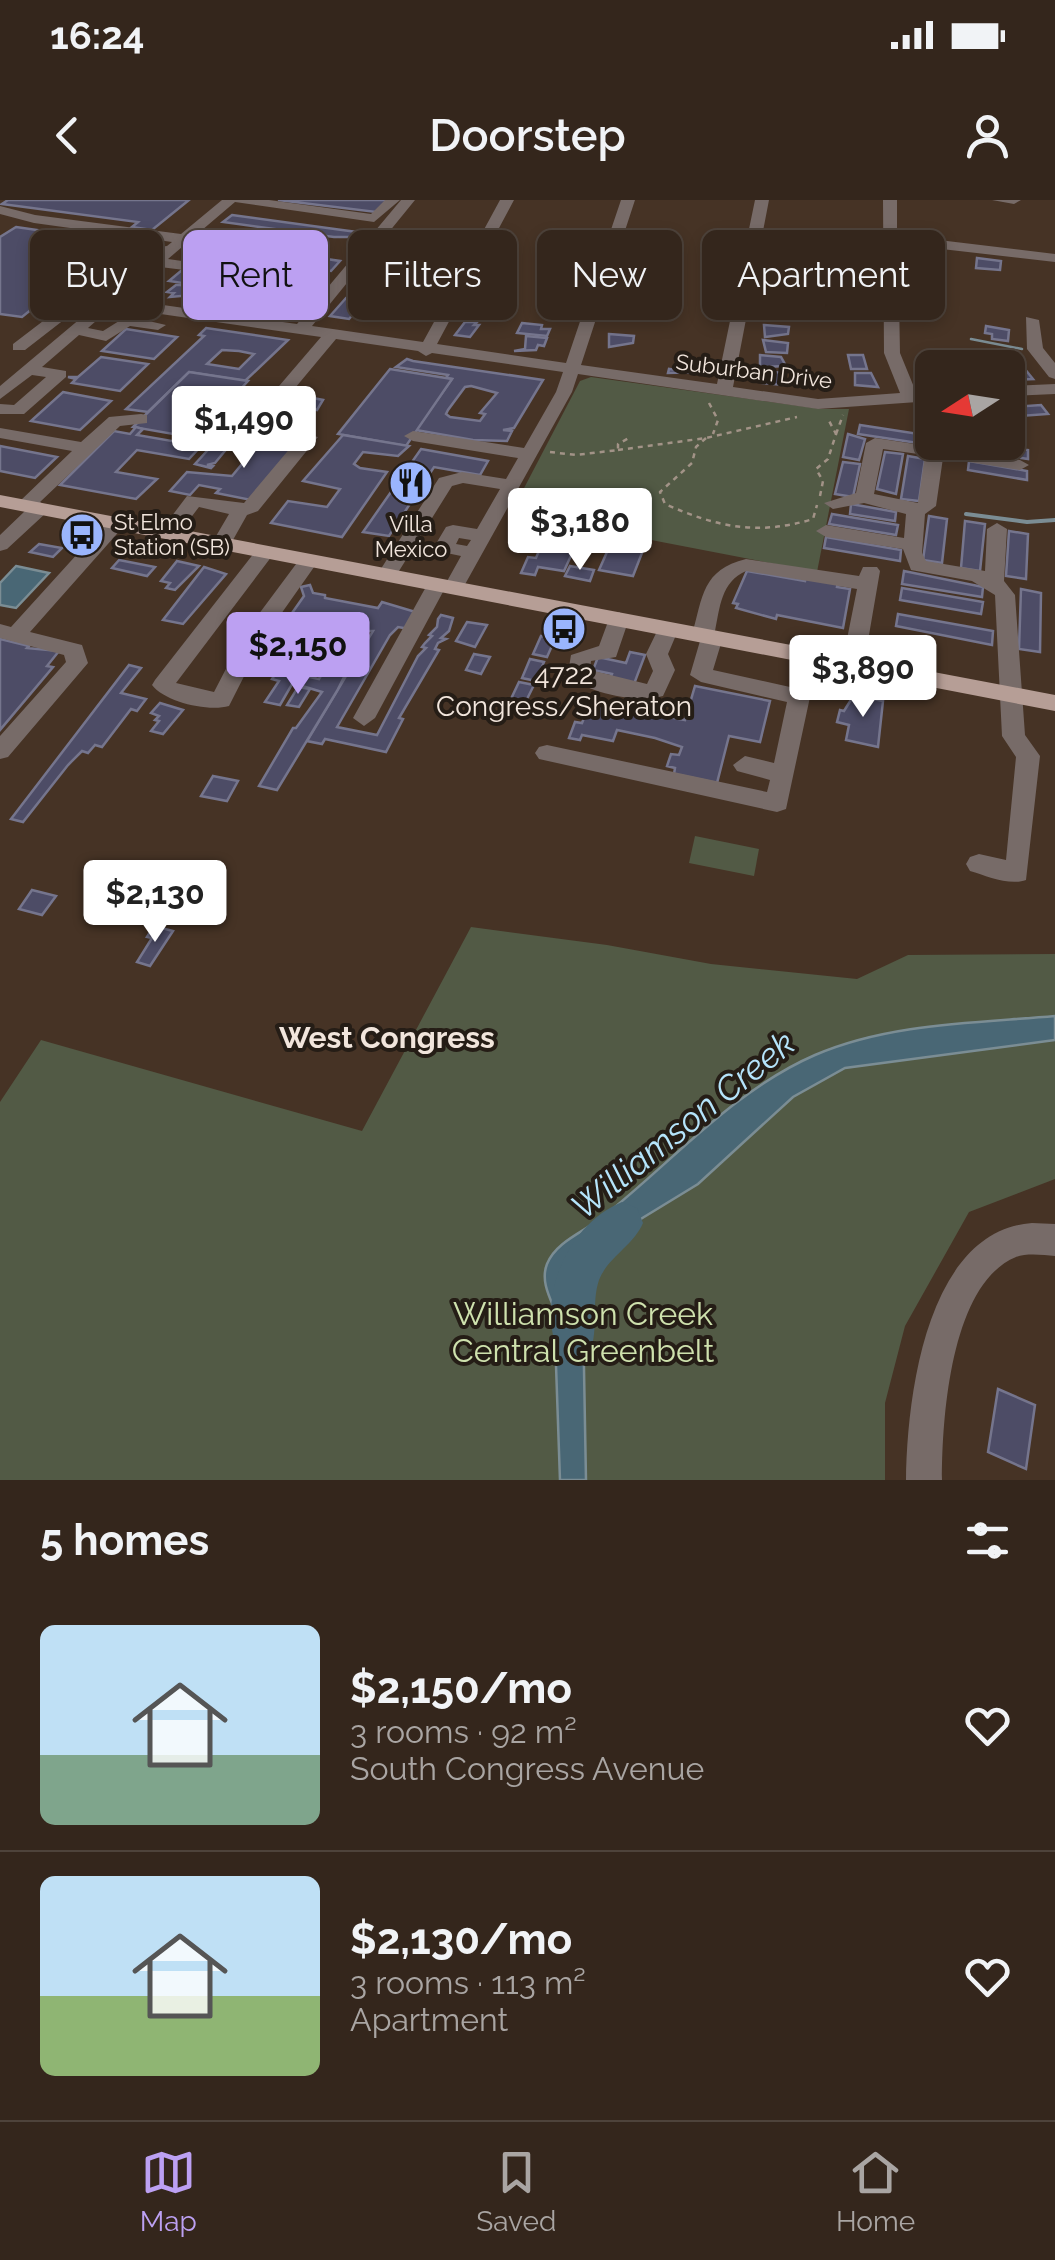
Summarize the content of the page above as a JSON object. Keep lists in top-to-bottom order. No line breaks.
{"streets":{"street":["Suburban Drive"]},"districts":["West Congress"],"water":["Williamson Creek"],"parks":["Williamson Creek Central Greenbelt"],"places":{"restaurant":["Villa Mexico"],"bus stop":["St Elmo Station (SB)","4722 Congress/Sheraton"]},"north":"left","page":{"status":"16:24","header":"Doorstep","chip":["Buy","Rent","Filters","New","Apartment"],"price":["$1,490","$3,180","$2,150","$3,890","$2,130"],"heading":"5 homes","list":[{"name":"$2,150/mo","note":"3 rooms · 92 m² · South Congress Avenue"},{"name":"$2,130/mo","note":"3 rooms · 113 m² · Apartment"}],"tabs":["Map","Saved","Home"]}}
